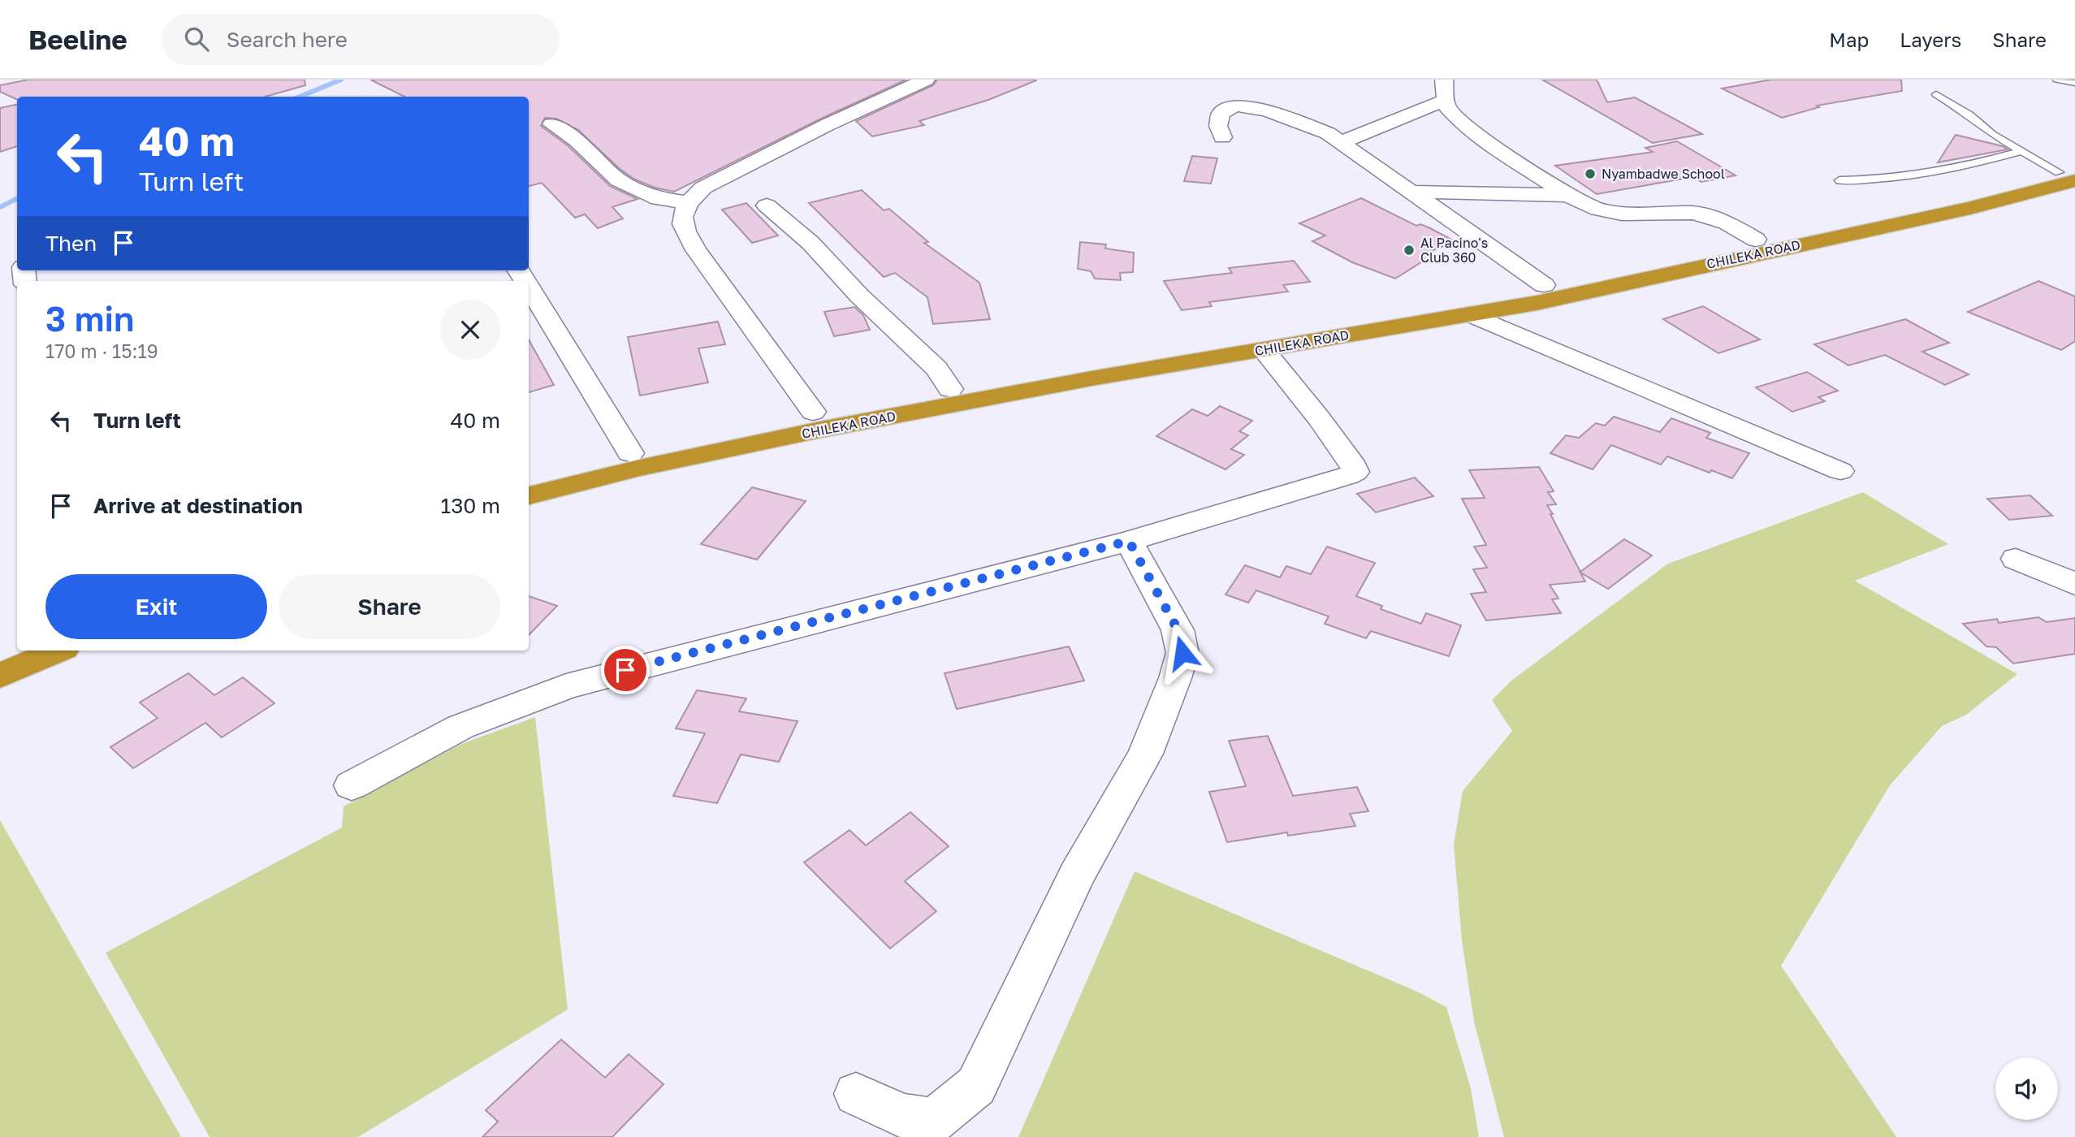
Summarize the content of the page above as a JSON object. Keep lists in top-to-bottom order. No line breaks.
{"streets":{"highway":["CHILEKA ROAD"]},"places":["Nyambadwe School","Al Pacino's Club 360"],"page":{"header":"Beeline","search":"Search here","nav":["Map","Layers","Share"],"turn":["40 m","Turn left"],"then":"Then","heading":["3 min","170 m · 15:19"],"list":[{"name":"Turn left","value":"40 m"},{"name":"Arrive at destination","value":"130 m"}],"buttons":["Exit","Share"]}}
